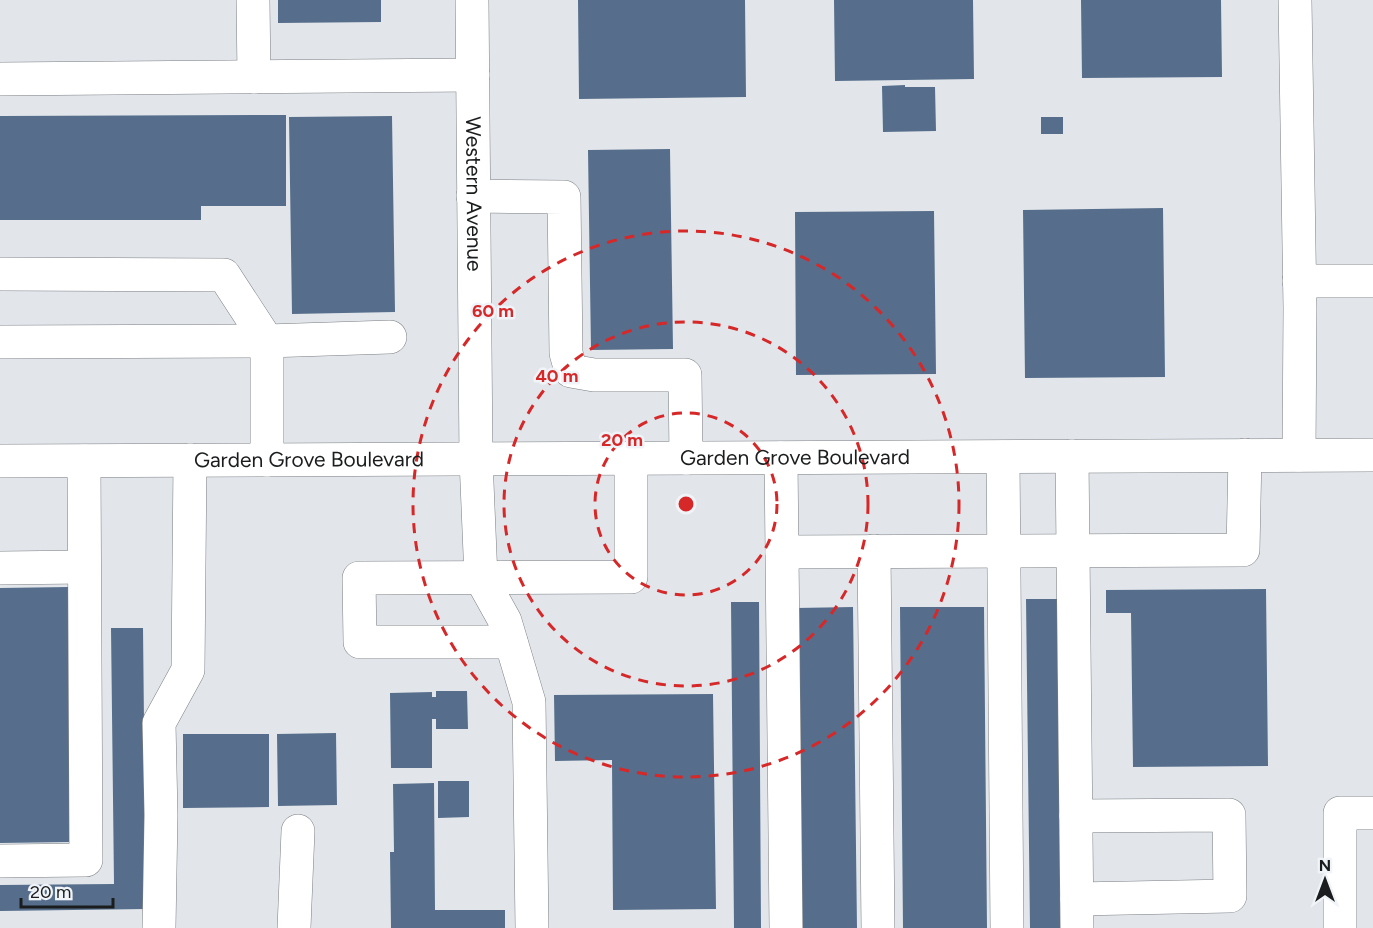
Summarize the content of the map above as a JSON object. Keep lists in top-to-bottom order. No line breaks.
{"streets":{"main road":["Western Avenue","Garden Grove Boulevard"]},"crossings":[["Western Avenue","Garden Grove Boulevard"]],"scale_bar":"20 m","north":"top","rings":["60 m","40 m","20 m"]}
